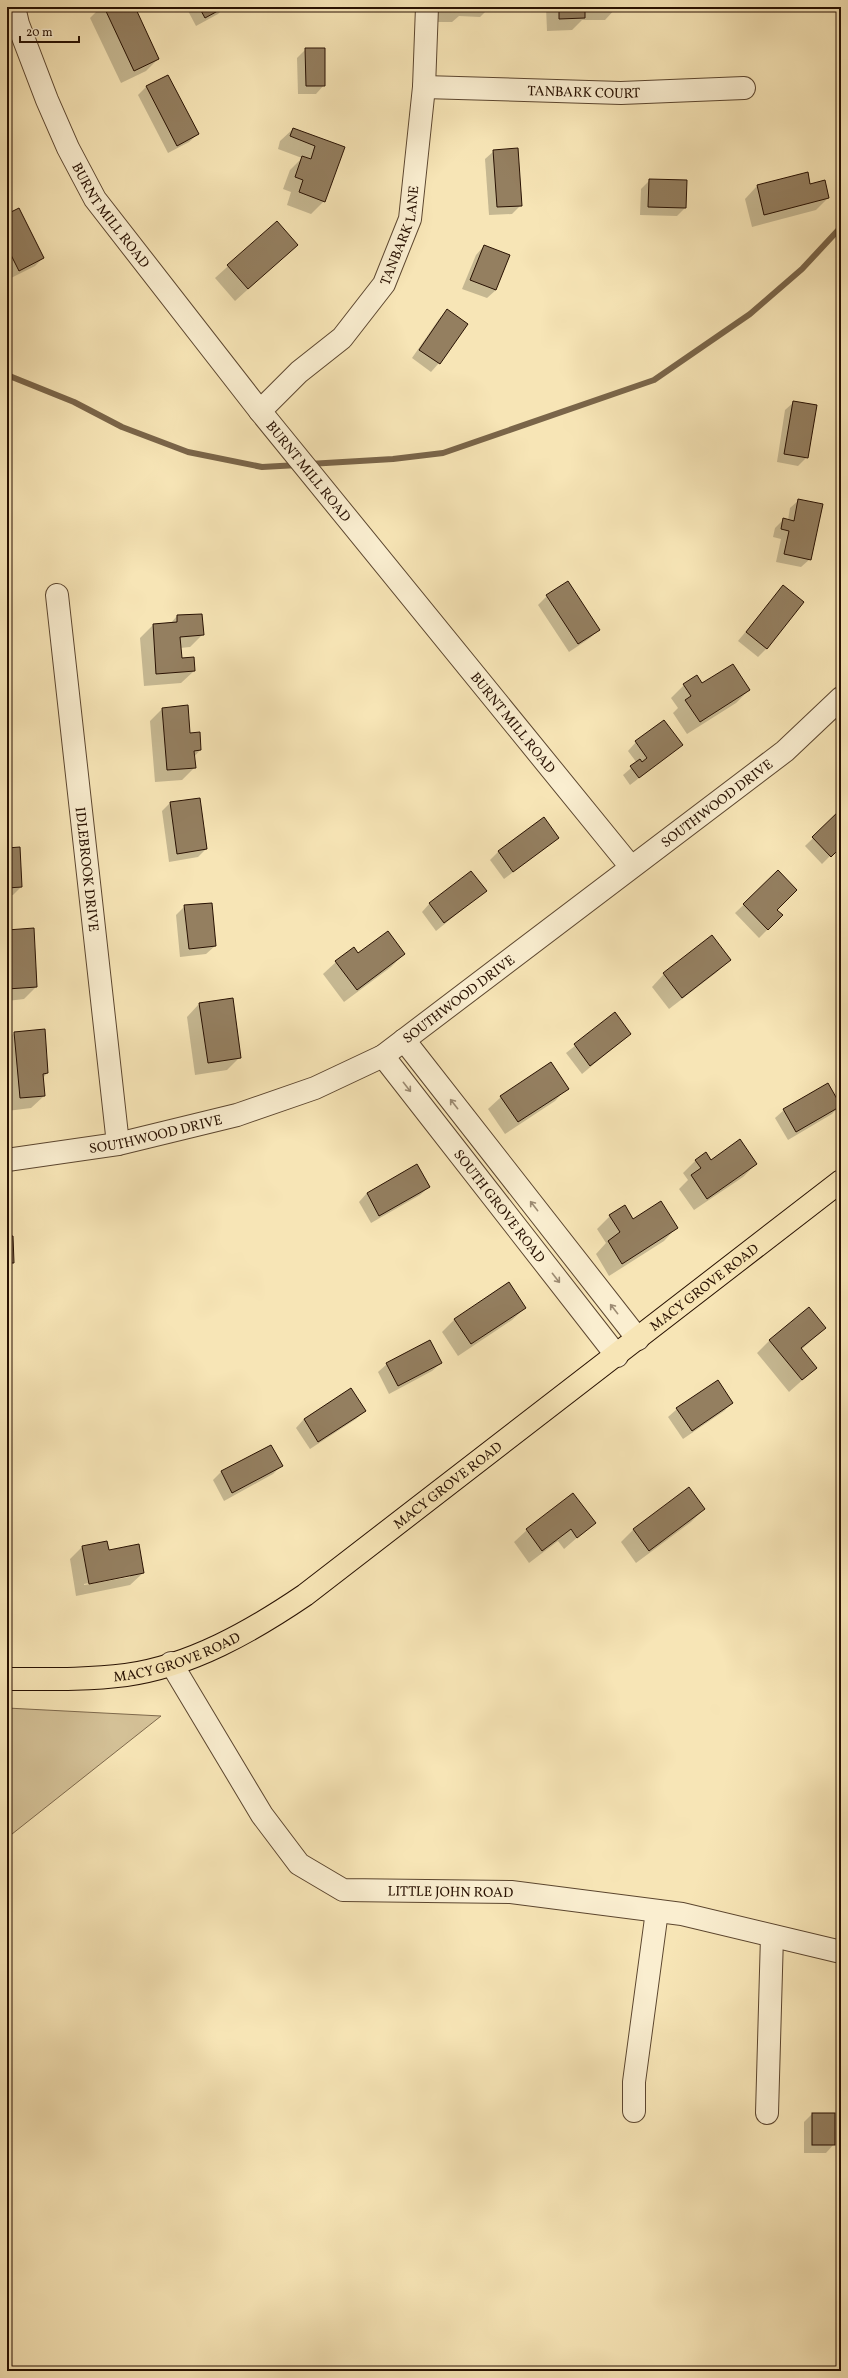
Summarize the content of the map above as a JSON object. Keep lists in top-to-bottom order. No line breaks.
{"streets":{"main road":["MACY GROVE ROAD"],"street":["TANBARK COURT","BURNT MILL ROAD","TANBARK LANE","SOUTHWOOD DRIVE","IDLEBROOK DRIVE","SOUTH GROVE ROAD","LITTLE JOHN ROAD"]},"crossings":[["TANBARK COURT","TANBARK LANE"],["BURNT MILL ROAD","TANBARK LANE"],["BURNT MILL ROAD","SOUTHWOOD DRIVE"],["SOUTHWOOD DRIVE","IDLEBROOK DRIVE"],["SOUTHWOOD DRIVE","SOUTH GROVE ROAD"],["SOUTH GROVE ROAD","MACY GROVE ROAD"],["MACY GROVE ROAD","LITTLE JOHN ROAD"]],"scale_bar":"20 m"}
